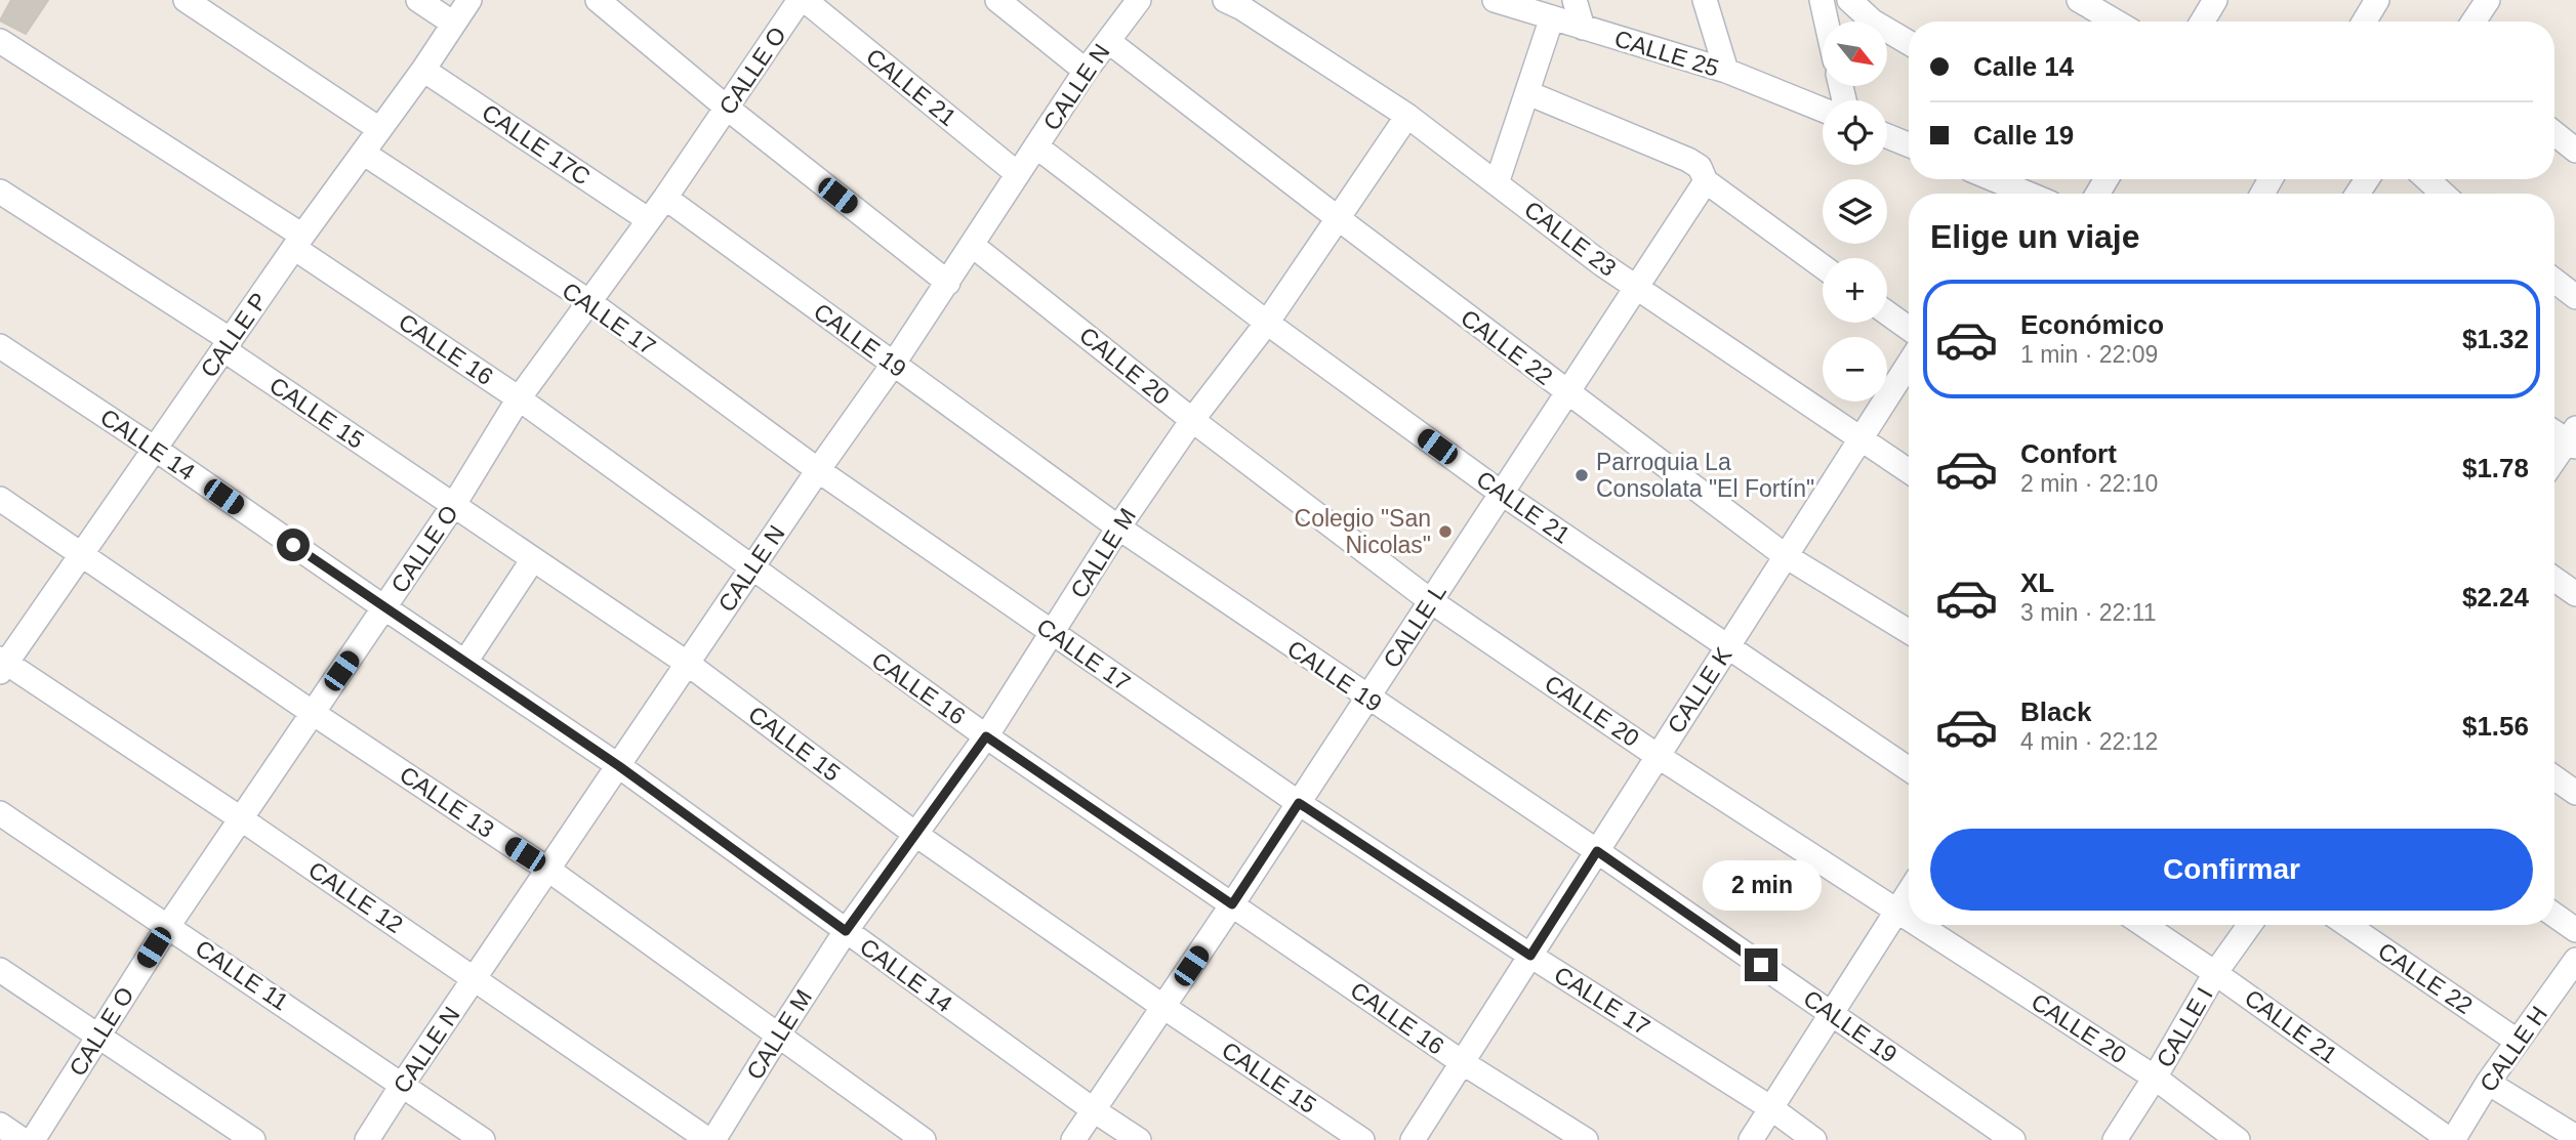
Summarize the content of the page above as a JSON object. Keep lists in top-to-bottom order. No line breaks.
{"streets":{"street":["CALLE 25","CALLE O","CALLE 21","CALLE N","CALLE 17C","CALLE 23","CALLE 17","CALLE P","CALLE 19","CALLE 22","CALLE 16","CALLE 20","CALLE 15","CALLE 14","CALLE M","CALLE L","CALLE K","CALLE 13","CALLE 12","CALLE 11","CALLE I","CALLE H"]},"crossings":[["CALLE O","CALLE 21"],["CALLE O","CALLE 17C"],["CALLE O","CALLE 17"],["CALLE O","CALLE 19"],["CALLE O","CALLE 16"],["CALLE O","CALLE 15"],["CALLE O","CALLE 14"],["CALLE O","CALLE 13"],["CALLE O","CALLE 12"],["CALLE O","CALLE 11"],["CALLE 21","CALLE N"],["CALLE 21","CALLE M"],["CALLE 21","CALLE L"],["CALLE 21","CALLE K"],["CALLE 21","CALLE I"],["CALLE 21","CALLE H"],["CALLE N","CALLE 17"],["CALLE N","CALLE 19"],["CALLE N","CALLE 22"],["CALLE N","CALLE 16"],["CALLE N","CALLE 20"],["CALLE N","CALLE 15"],["CALLE N","CALLE 14"],["CALLE N","CALLE 13"],["CALLE N","CALLE 12"],["CALLE N","CALLE 11"],["CALLE 17C","CALLE P"],["CALLE 23","CALLE M"],["CALLE 23","CALLE L"],["CALLE 23","CALLE K"],["CALLE 17","CALLE P"],["CALLE 17","CALLE M"],["CALLE 17","CALLE L"],["CALLE 17","CALLE K"],["CALLE P","CALLE 16"],["CALLE P","CALLE 15"],["CALLE P","CALLE 14"],["CALLE P","CALLE 13"],["CALLE P","CALLE 12"],["CALLE 19","CALLE M"],["CALLE 19","CALLE L"],["CALLE 19","CALLE K"],["CALLE 22","CALLE M"],["CALLE 22","CALLE L"],["CALLE 22","CALLE K"],["CALLE 22","CALLE H"],["CALLE 16","CALLE M"],["CALLE 16","CALLE L"],["CALLE 16","CALLE K"],["CALLE 20","CALLE M"],["CALLE 20","CALLE L"],["CALLE 20","CALLE K"],["CALLE 20","CALLE I"],["CALLE 15","CALLE M"],["CALLE 15","CALLE L"],["CALLE 14","CALLE M"],["CALLE 14","CALLE L"],["CALLE M","CALLE 13"]],"places":["Parroquia La Consolata \"El Fortín\"","Colegio \"San Nicolas\""],"north":"bottom right","page":{"map_buttons":["+","−"],"banner":["Calle 14","Calle 19"],"heading":"Elige un viaje","list":[{"name":"Económico","note":"1 min · 22:09","value":"$1.32"},{"name":"Confort","note":"2 min · 22:10","value":"$1.78"},{"name":"XL","note":"3 min · 22:11","value":"$2.24"},{"name":"Black","note":"4 min · 22:12","value":"$1.56"}],"buttons":"Confirmar","bubble":"2 min"}}
